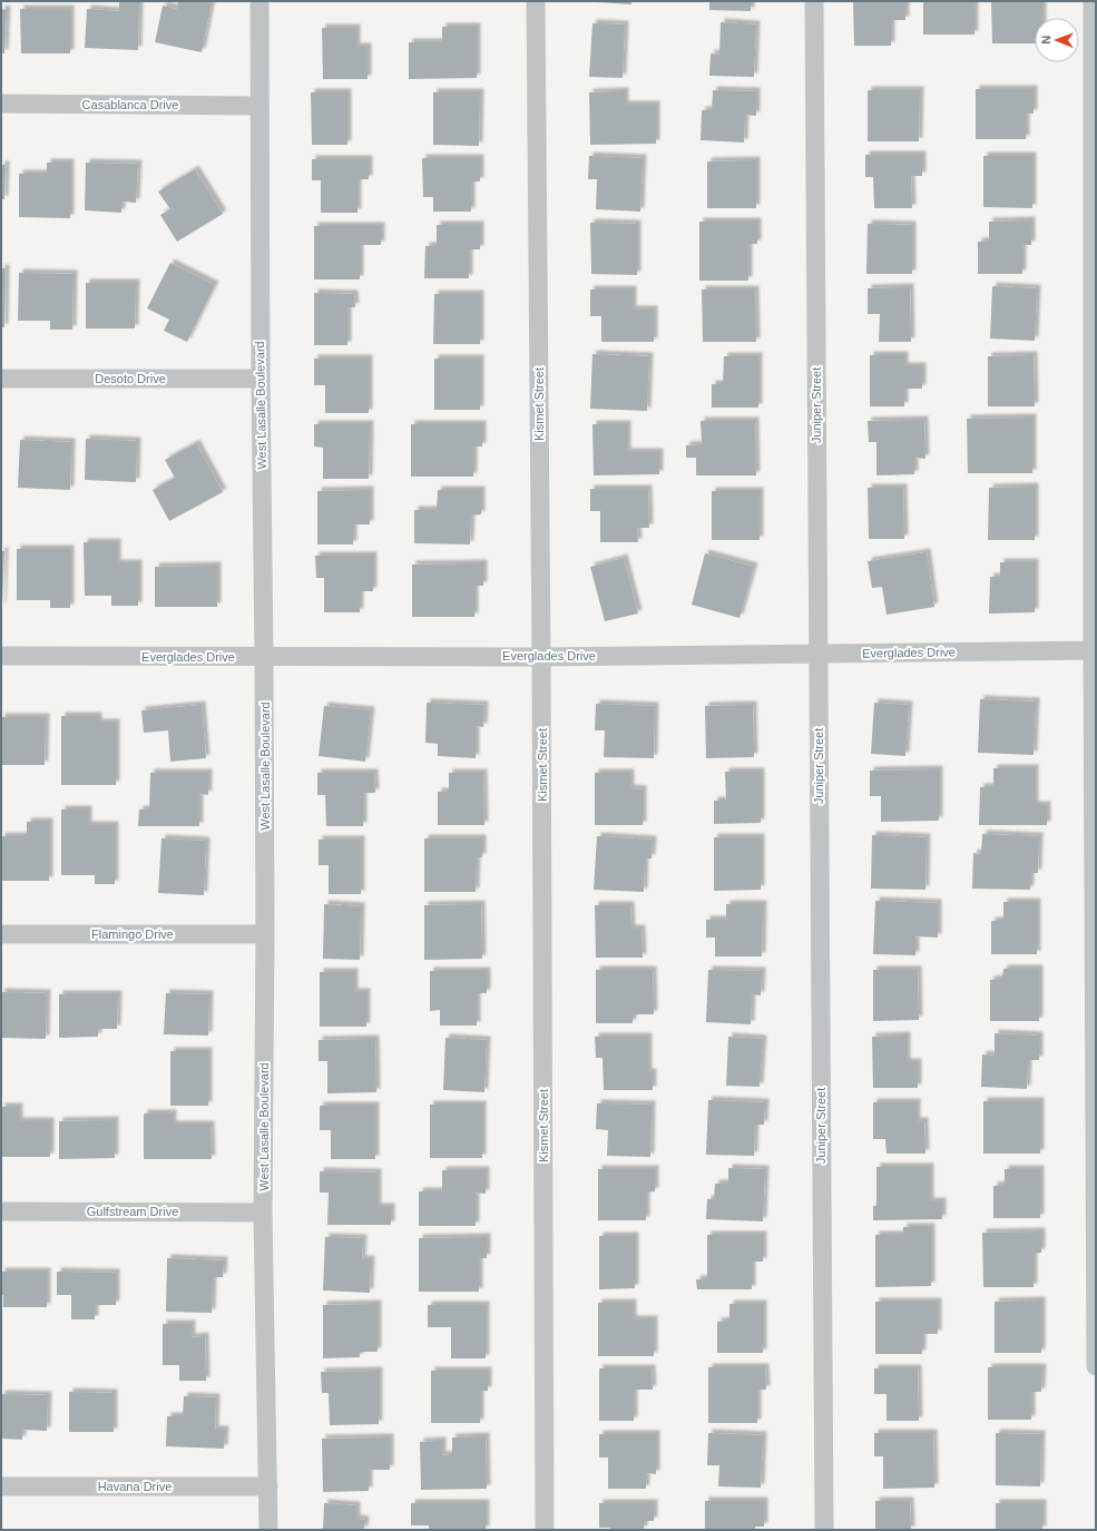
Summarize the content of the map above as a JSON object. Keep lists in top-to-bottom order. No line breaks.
{"streets":{"street":["Casablanca Drive","Desoto Drive","Kismet Street","West Lasalle Boulevard","Juniper Street","Everglades Drive","Flamingo Drive","Gulfstream Drive","Havana Drive"]},"crossings":[["Casablanca Drive","West Lasalle Boulevard"],["Desoto Drive","West Lasalle Boulevard"],["Kismet Street","Everglades Drive"],["West Lasalle Boulevard","Everglades Drive"],["West Lasalle Boulevard","Flamingo Drive"],["West Lasalle Boulevard","Gulfstream Drive"],["West Lasalle Boulevard","Havana Drive"],["Juniper Street","Everglades Drive"]],"north":"left"}
